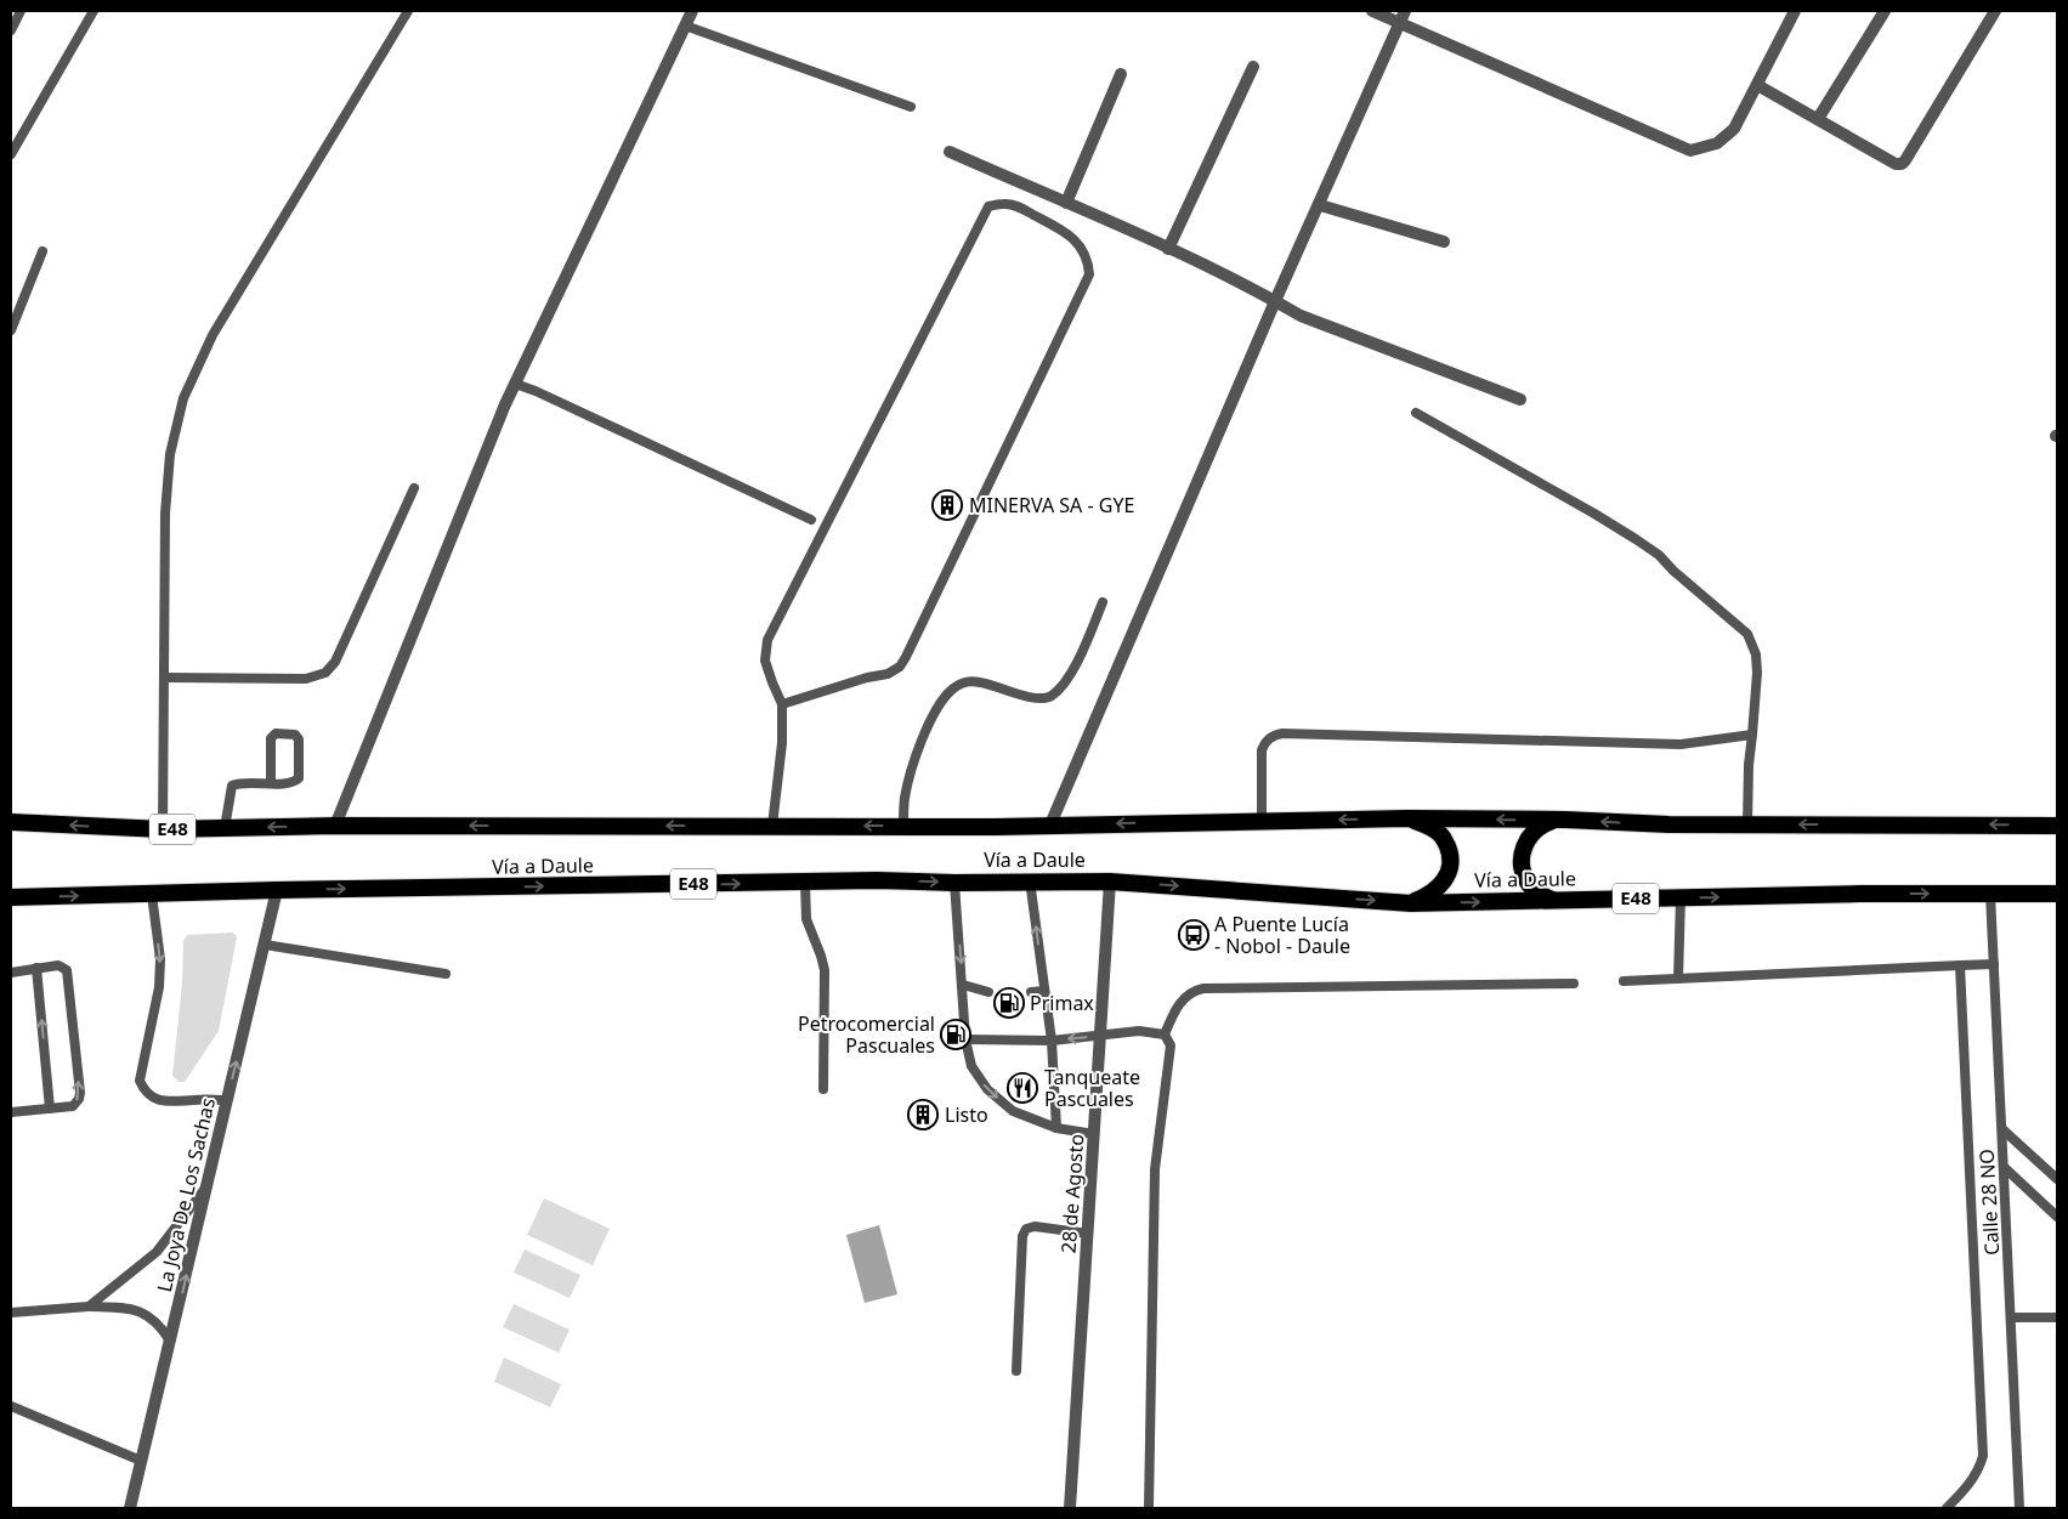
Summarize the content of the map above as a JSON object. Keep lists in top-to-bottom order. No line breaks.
{"streets":{"highway":["E48","Vía a Daule"],"street":["28 de Agosto","La Joya De Los Sachas"],"lane":["Calle 28 NO"]},"crossings":[["Vía a Daule","28 de Agosto"],["Vía a Daule","La Joya De Los Sachas"],["Vía a Daule","Calle 28 NO"]],"one_way":["La Joya De Los Sachas"],"places":{"building":["MINERVA SA - GYE","Listo"],"bus stop":["A Puente Lucía - Nobol - Daule"],"fuel station":["Primax","Petrocomercial Pascuales"],"restaurant":["Tanqueate Pascuales"]}}
